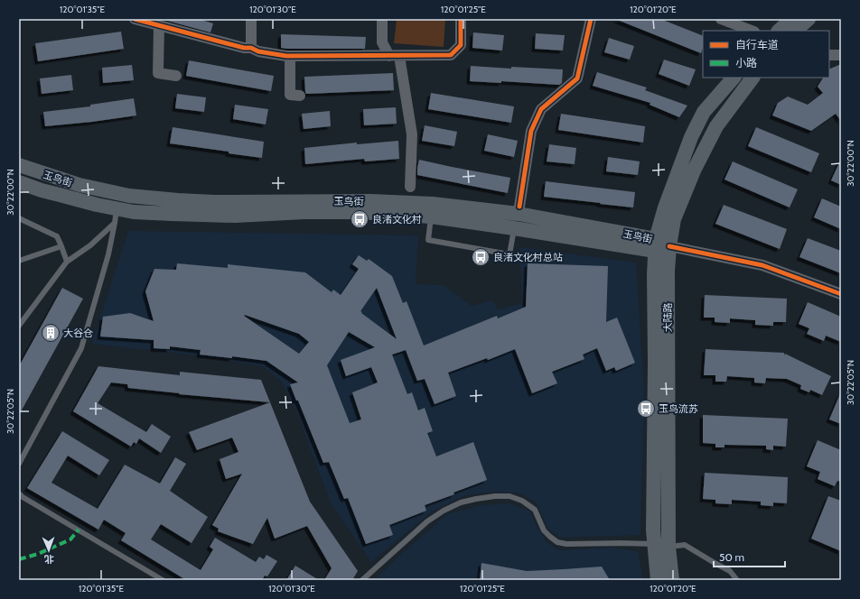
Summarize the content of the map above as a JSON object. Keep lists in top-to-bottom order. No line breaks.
{"streets":{"main road":["玉鸟街","大陆路"]},"crossings":[["玉鸟街","大陆路"]],"places":{"bus stop":["良渚文化村","良渚文化村总站","玉鸟流苏"],"building":["大谷仓"]},"legend":["自行车道","小路"],"scale_bar":"50 m","north":"bottom","coordinates":["120°01'35\"E","120°01'30\"E","120°01'25\"E","120°01'20\"E","30°22'00\"N","30°22'05\"N"]}
